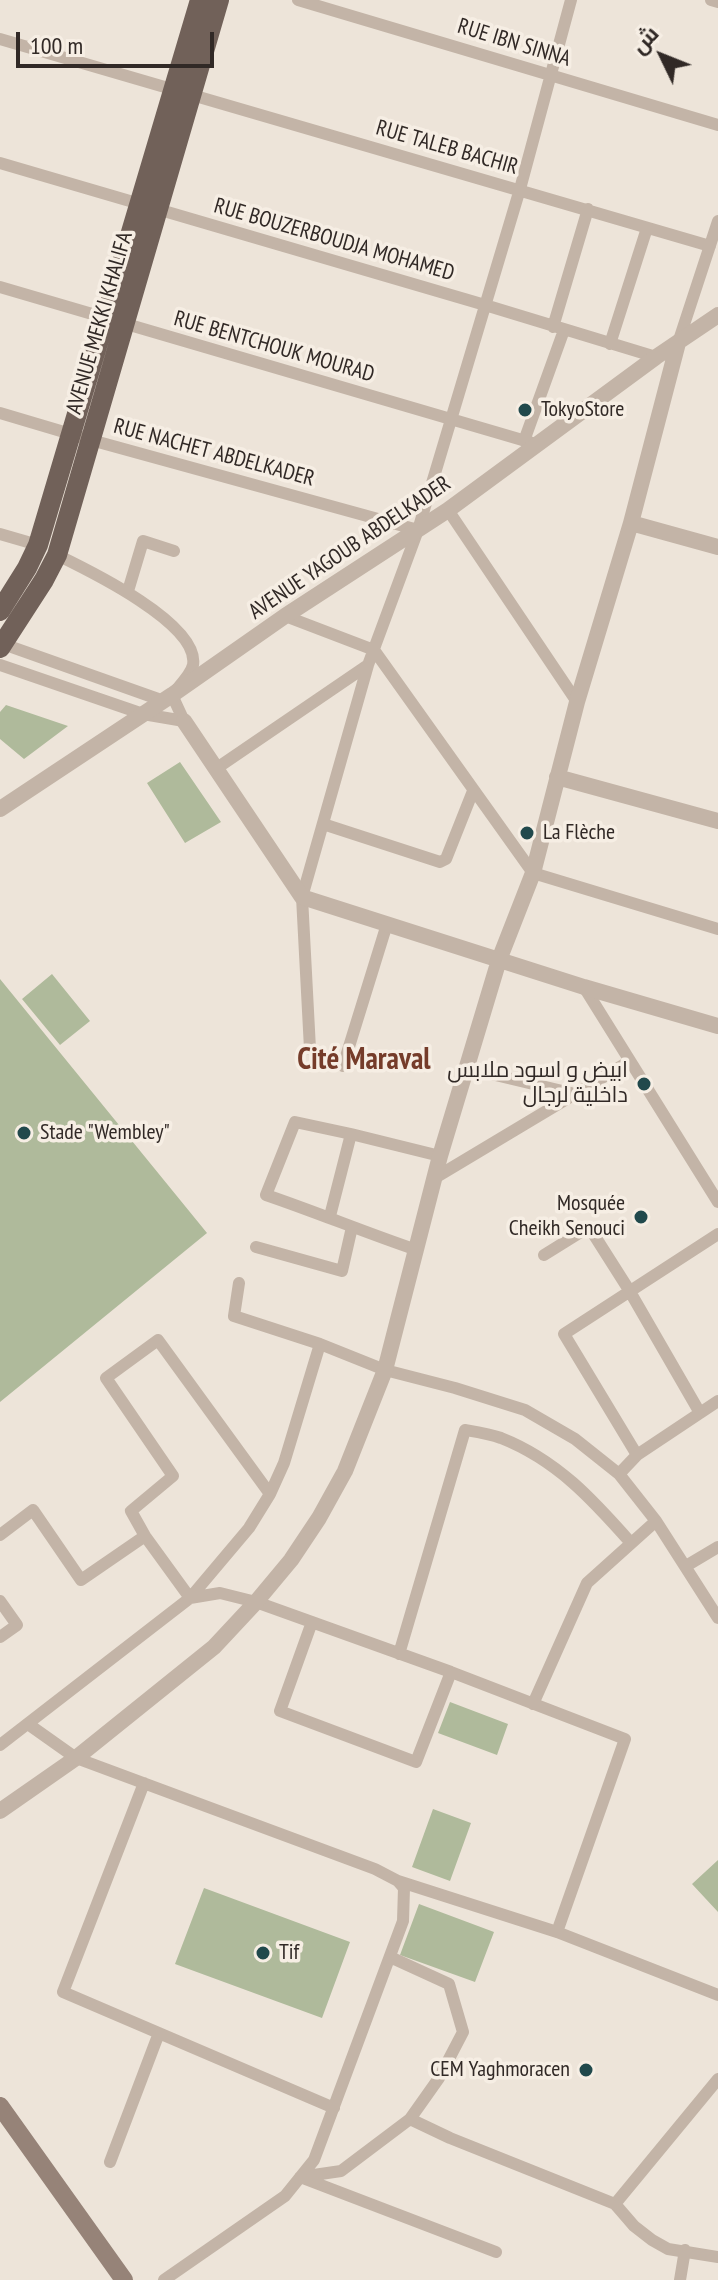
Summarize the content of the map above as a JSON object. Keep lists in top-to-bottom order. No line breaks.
{"streets":{"main road":["AVENUE MEKKI KHALIFA"],"street":["RUE IBN SINNA","RUE TALEB BACHIR","RUE BOUZERBOUDJA MOHAMED","RUE BENTCHOUK MOURAD","RUE NACHET ABDELKADER","AVENUE YAGOUB ABDELKADER"]},"crossings":[["RUE TALEB BACHIR","AVENUE MEKKI KHALIFA"],["RUE BOUZERBOUDJA MOHAMED","AVENUE MEKKI KHALIFA"],["RUE BOUZERBOUDJA MOHAMED","AVENUE YAGOUB ABDELKADER"],["AVENUE MEKKI KHALIFA","RUE BENTCHOUK MOURAD"],["AVENUE MEKKI KHALIFA","RUE NACHET ABDELKADER"],["RUE BENTCHOUK MOURAD","AVENUE YAGOUB ABDELKADER"],["RUE NACHET ABDELKADER","AVENUE YAGOUB ABDELKADER"]],"districts":["Cité Maraval"],"places":["TokyoStore","La Flèche","ابيض و اسود ملابس داخلية لرجال","Stade \"Wembley\"","Mosquée Cheikh Senouci","Tif","CEM Yaghmoracen"],"scale_bar":"100 m","north":"top left"}
